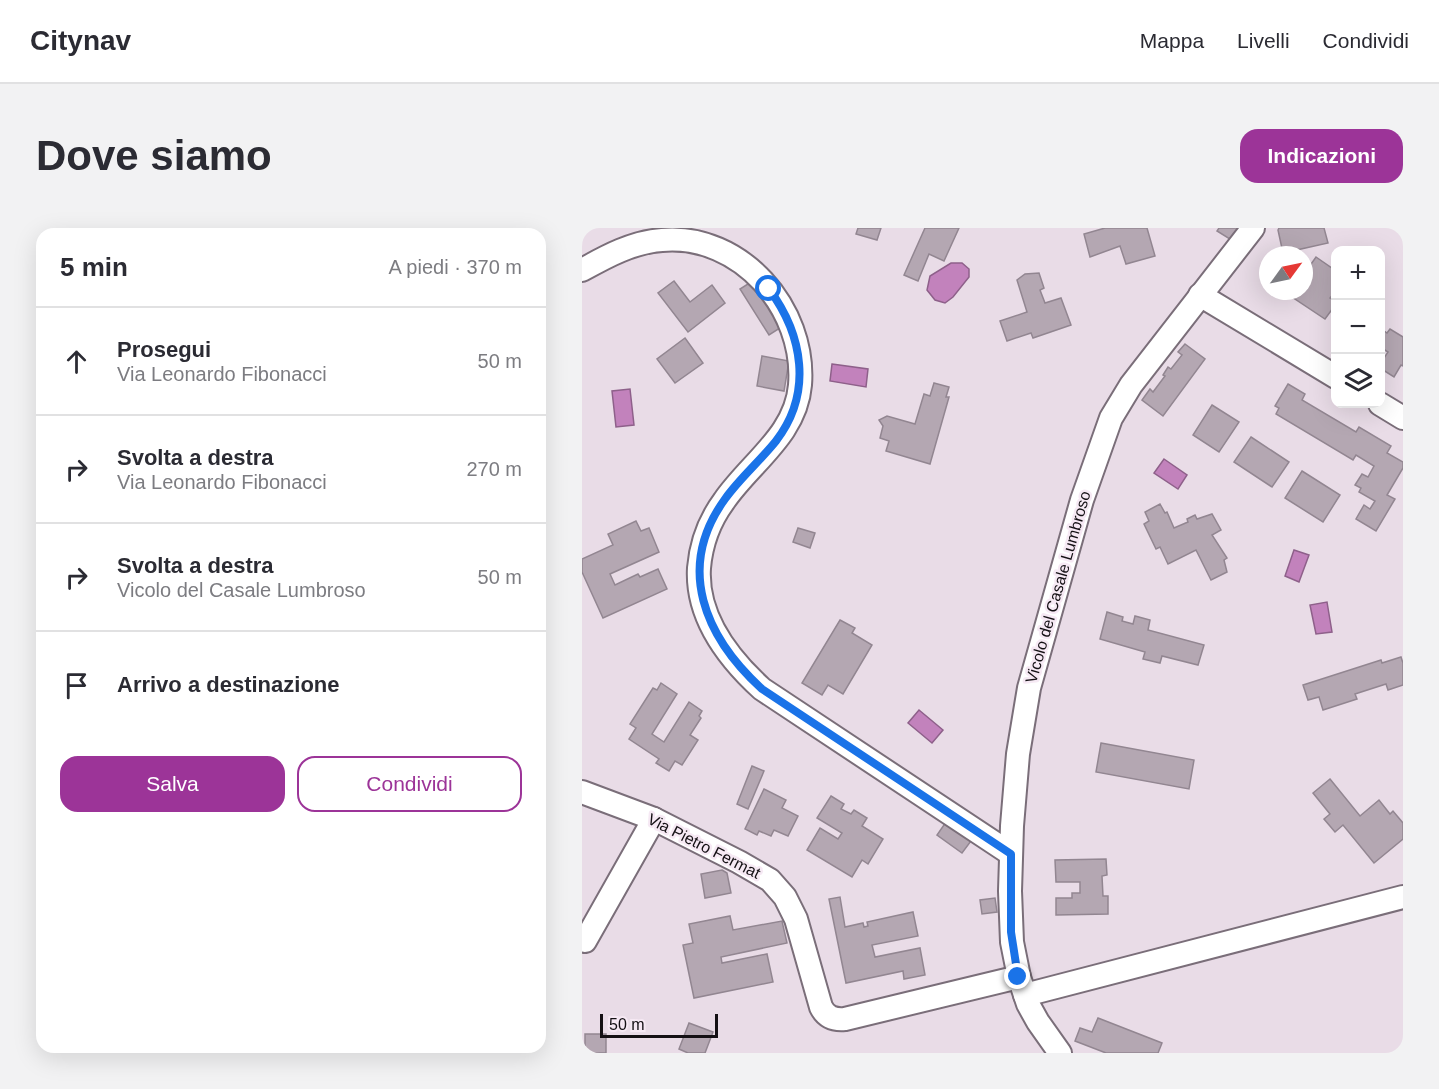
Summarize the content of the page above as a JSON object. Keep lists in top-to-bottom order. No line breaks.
{"streets":{"street":["Vicolo del Casale Lumbroso","Via Pietro Fermat"]},"crossings":[["Vicolo del Casale Lumbroso","Via Pietro Fermat"]],"scale_bar":"50 m","north":"top right","page":{"header":"Citynav","nav":["Mappa","Livelli","Condividi"],"buttons":["Indicazioni",["Salva","Condividi"]],"title":"Dove siamo","heading":["5 min","A piedi · 370 m"],"map_buttons":["+","−"],"list":[["Prosegui","Via Leonardo Fibonacci","50 m"],["Svolta a destra","Via Leonardo Fibonacci","270 m"],["Svolta a destra","Vicolo del Casale Lumbroso","50 m"],"Arrivo a destinazione"],"scale":"50 m"}}
